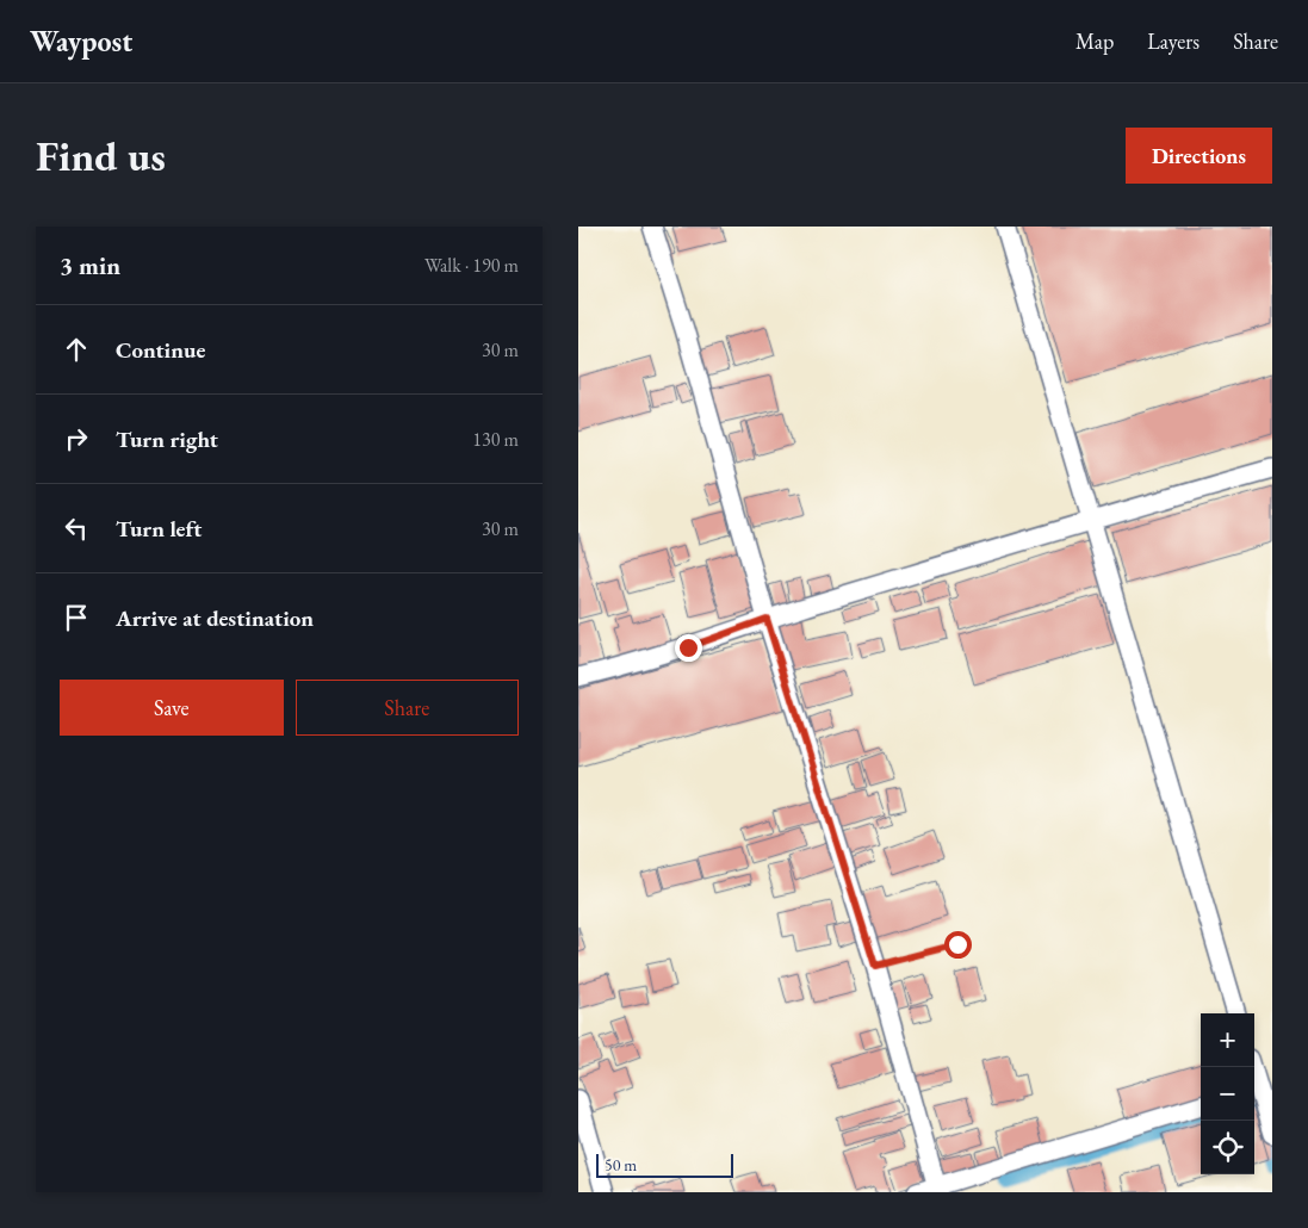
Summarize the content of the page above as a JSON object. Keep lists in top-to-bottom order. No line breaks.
{"scale_bar":"50 m","page":{"header":"Waypost","nav":["Map","Layers","Share"],"buttons":["Directions",["Save","Share"]],"title":"Find us","heading":["3 min","Walk · 190 m"],"list":[["Continue","30 m"],["Turn right","130 m"],["Turn left","30 m"],"Arrive at destination"],"map_buttons":["+","−"],"scale":"50 m"}}
